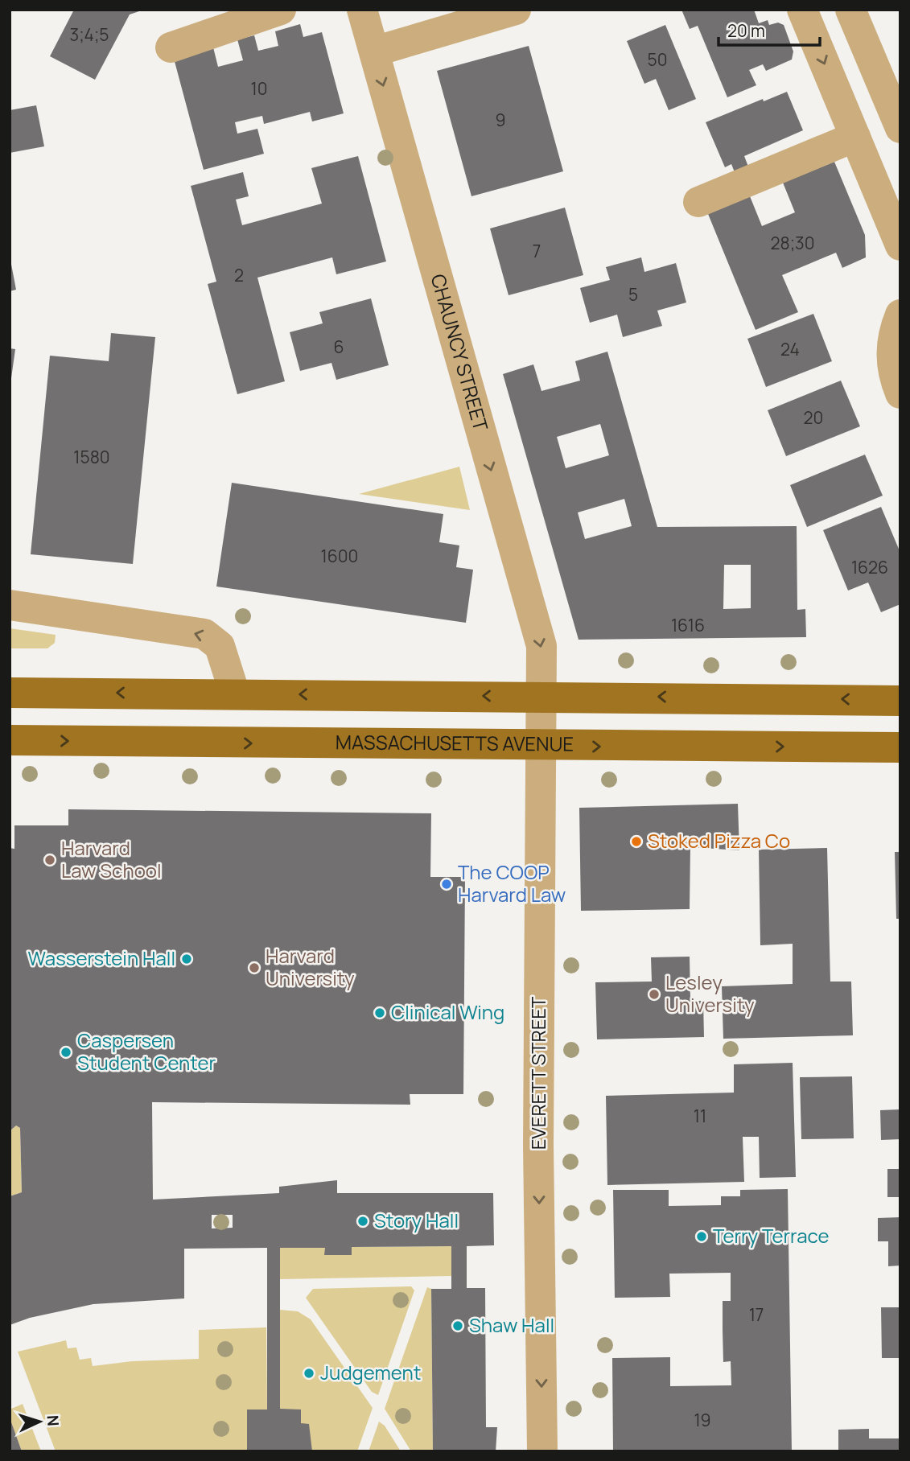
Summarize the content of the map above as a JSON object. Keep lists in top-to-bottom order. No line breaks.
{"streets":{"main road":["MASSACHUSETTS AVENUE"],"street":["CHAUNCY STREET","EVERETT STREET"]},"crossings":[["CHAUNCY STREET","EVERETT STREET"],["MASSACHUSETTS AVENUE","EVERETT STREET"]],"one_way":["CHAUNCY STREET","EVERETT STREET"],"places":["Stoked Pizza Co","Harvard Law School","The COOP Harvard Law","Wasserstein Hall","Harvard University","Lesley University","Clinical Wing","Caspersen Student Center","Story Hall","Terry Terrace","Shaw Hall","Judgement"],"house_numbers":["3;4;5","50","10","9","28;30","7","2","5","6","24","20","1580","1600","1626","1616","11","17","19"],"scale_bar":"20 m","north":"right"}
